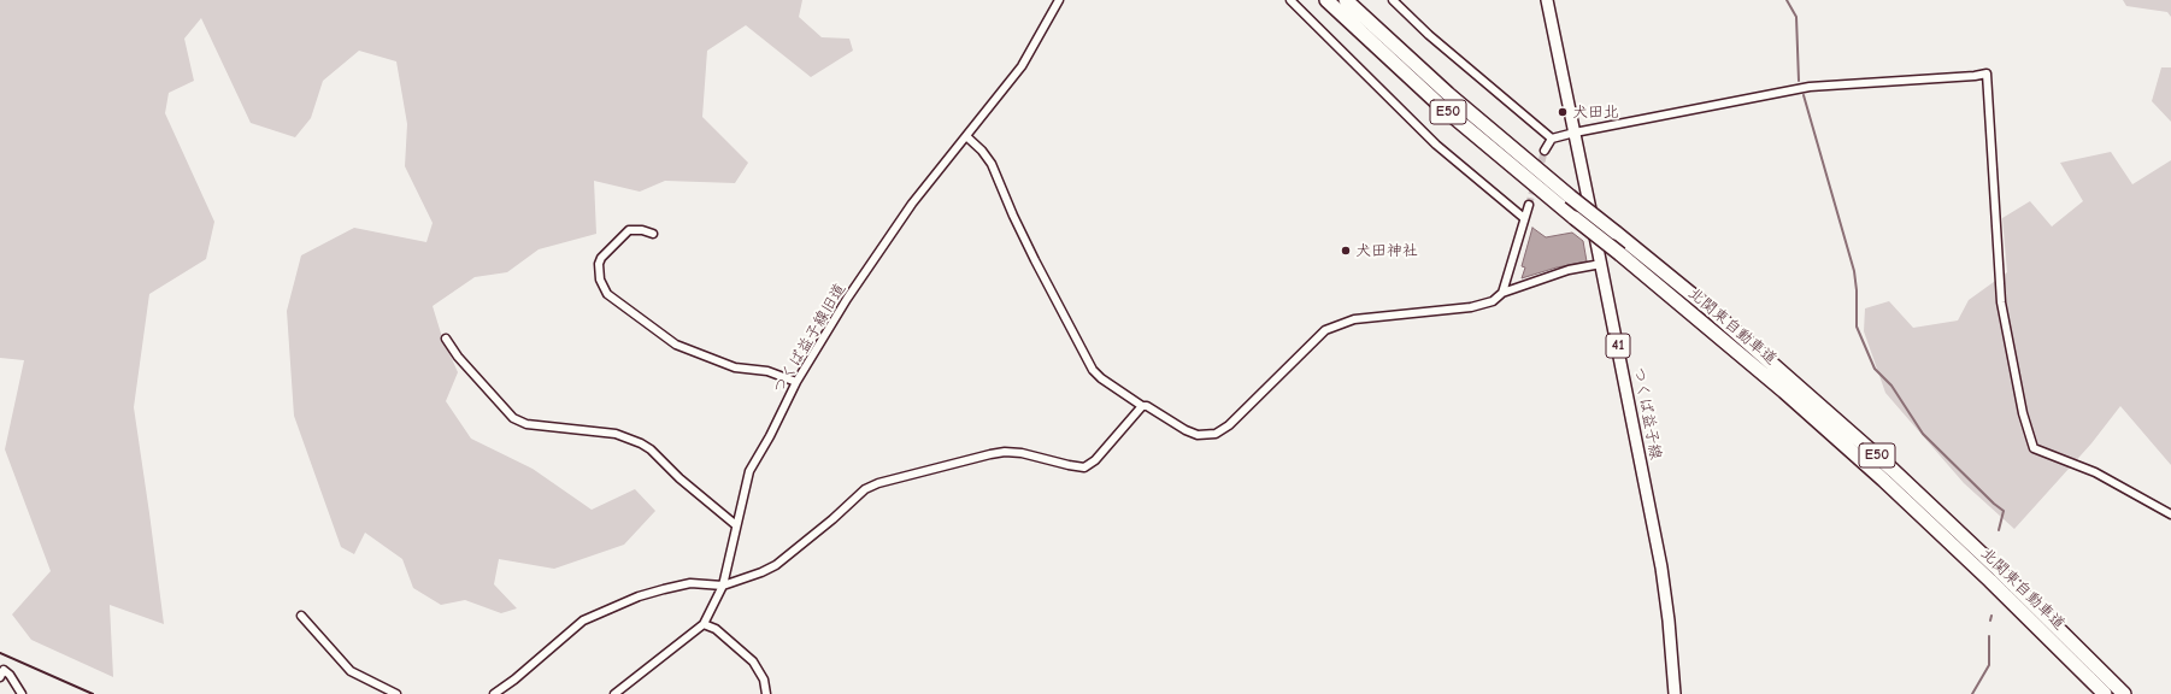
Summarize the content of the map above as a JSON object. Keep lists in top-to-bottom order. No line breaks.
{"streets":{"highway":["E50","北関東自動車道"],"main road":["41","つくば益子線"],"street":["つくば益子線旧道"]},"places":["犬田北","犬田神社"]}
